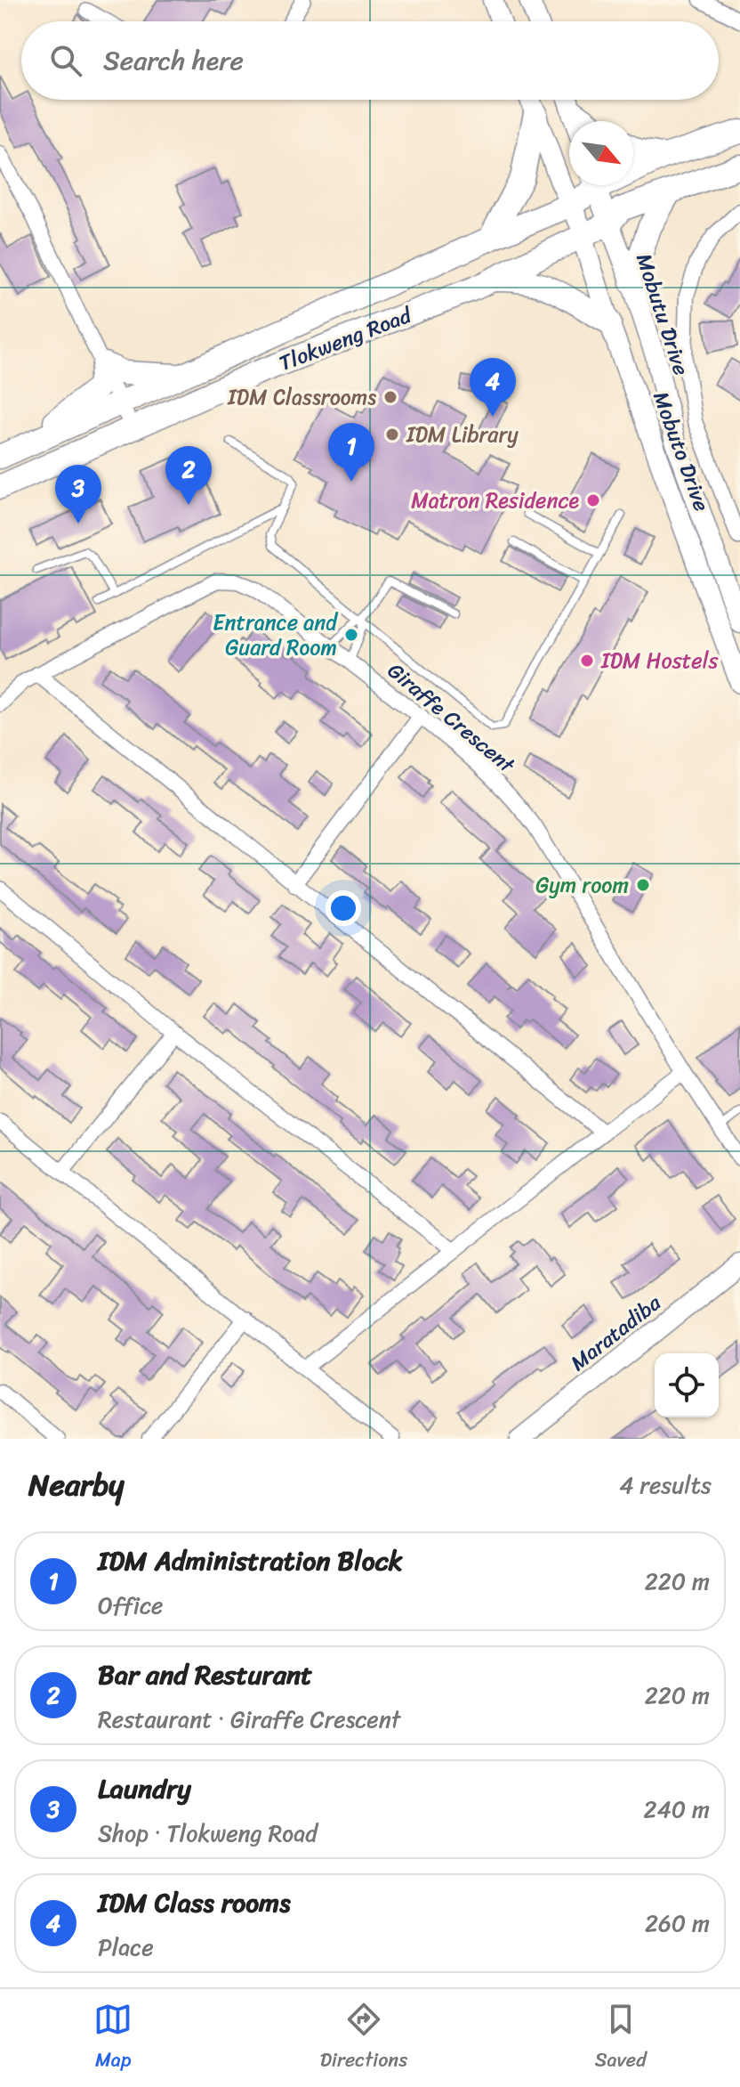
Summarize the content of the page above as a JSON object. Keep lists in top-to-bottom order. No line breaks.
{"streets":{"main road":["Mobutu Drive","Tlokweng Road","Mobuto Drive","Maratadiba"],"street":["Giraffe Crescent"]},"crossings":[["Mobutu Drive","Tlokweng Road"],["Tlokweng Road","Mobuto Drive"]],"places":["IDM Classrooms","IDM Library","Matron Residence","Entrance and Guard Room","IDM Hostels","Gym room"],"north":"bottom right","page":{"search":"Search here","pins":["4","1","2","3"],"heading":["Nearby","4 results"],"list":[{"mark":"1","name":"IDM Administration Block","note":"Office","value":"220 m"},{"mark":"2","name":"Bar and Resturant","note":"Restaurant · Giraffe Crescent","value":"220 m"},{"mark":"3","name":"Laundry","note":"Shop · Tlokweng Road","value":"240 m"},{"mark":"4","name":"IDM Class rooms","note":"Place","value":"260 m"}],"nav":["Map","Directions","Saved"]}}
